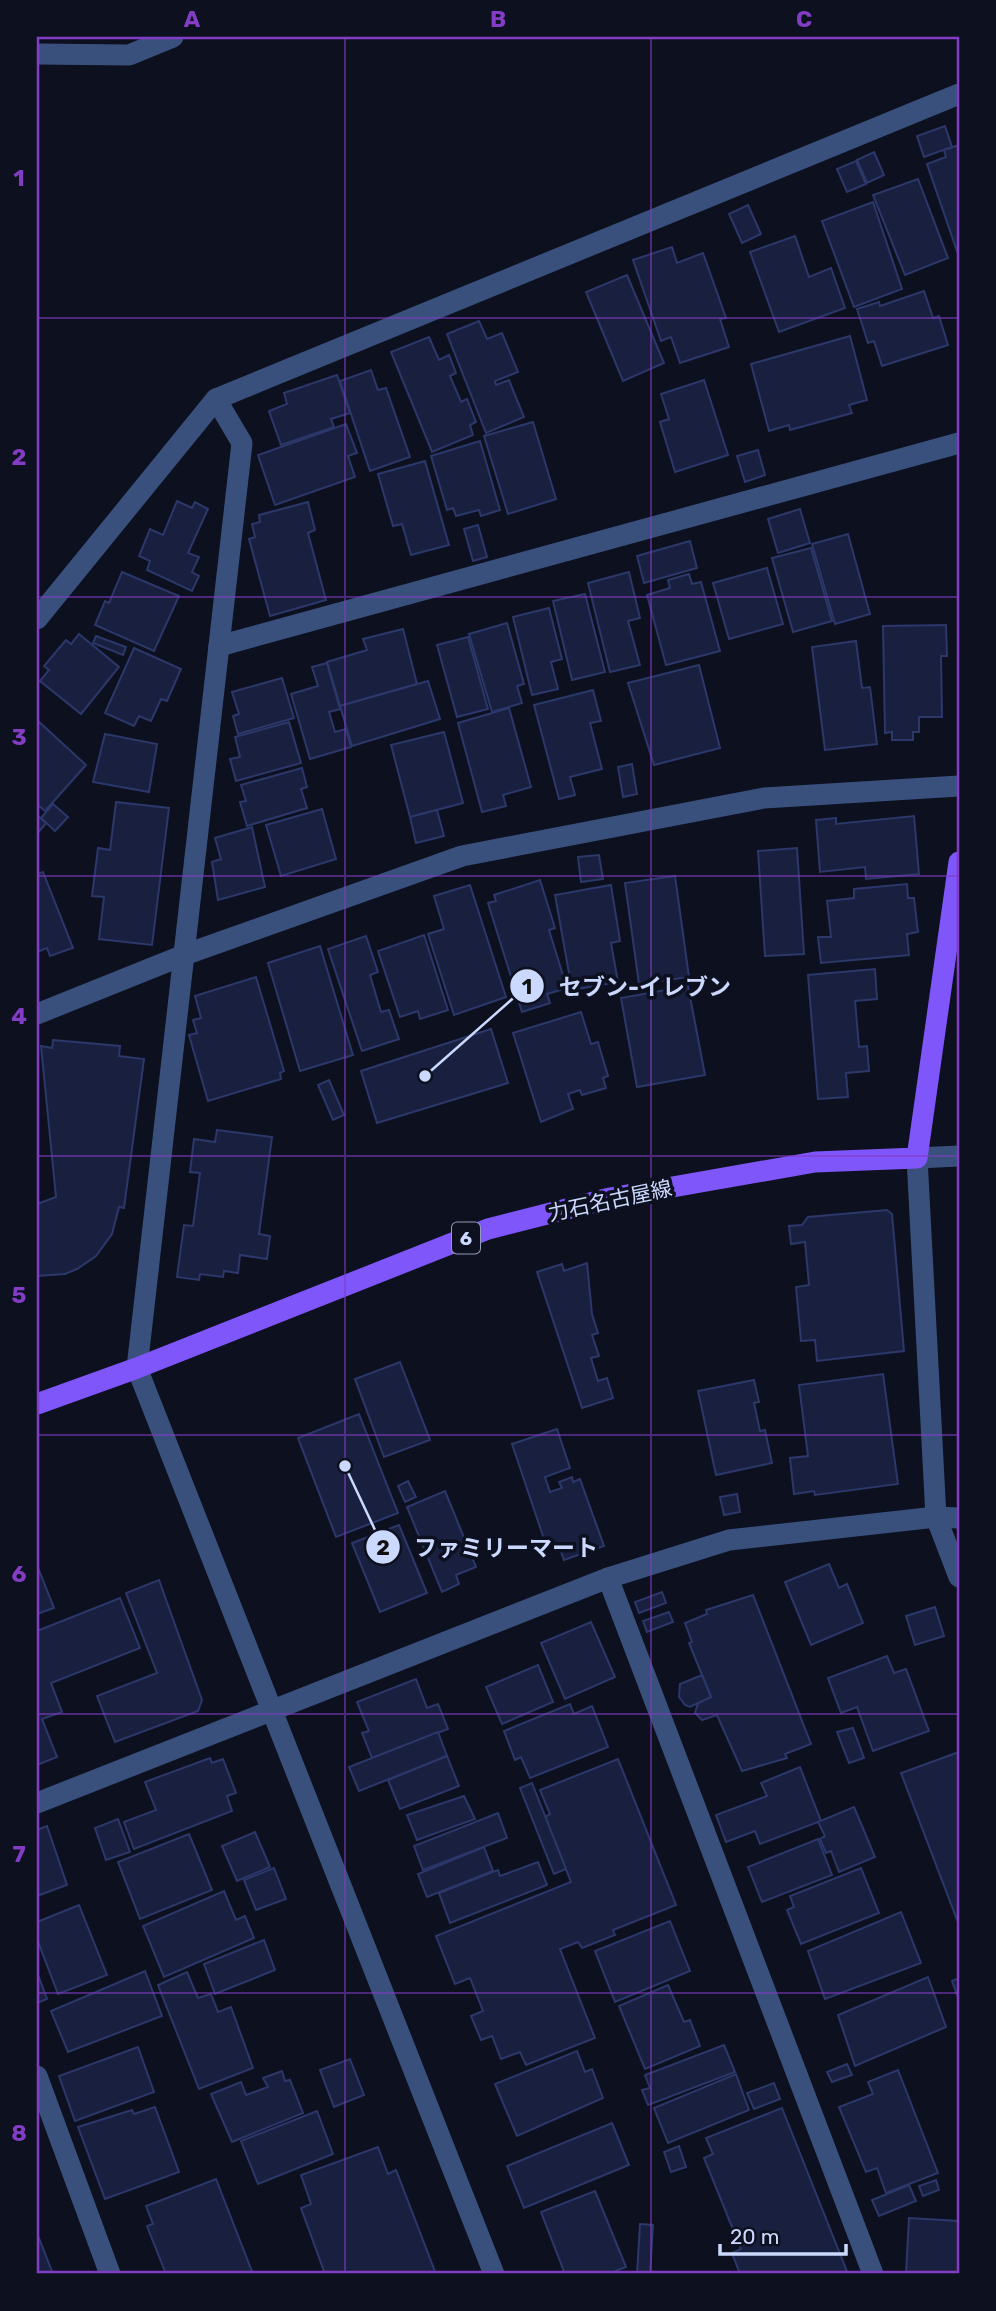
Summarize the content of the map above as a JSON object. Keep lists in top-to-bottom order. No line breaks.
{"streets":{"main road":["力石名古屋線","6"]},"places":["セブン-イレブン","ファミリーマート"],"scale_bar":"20 m","grid":{"columns":["A","B","C"],"rows":["1","2","3","4","5","6","7","8"]}}
